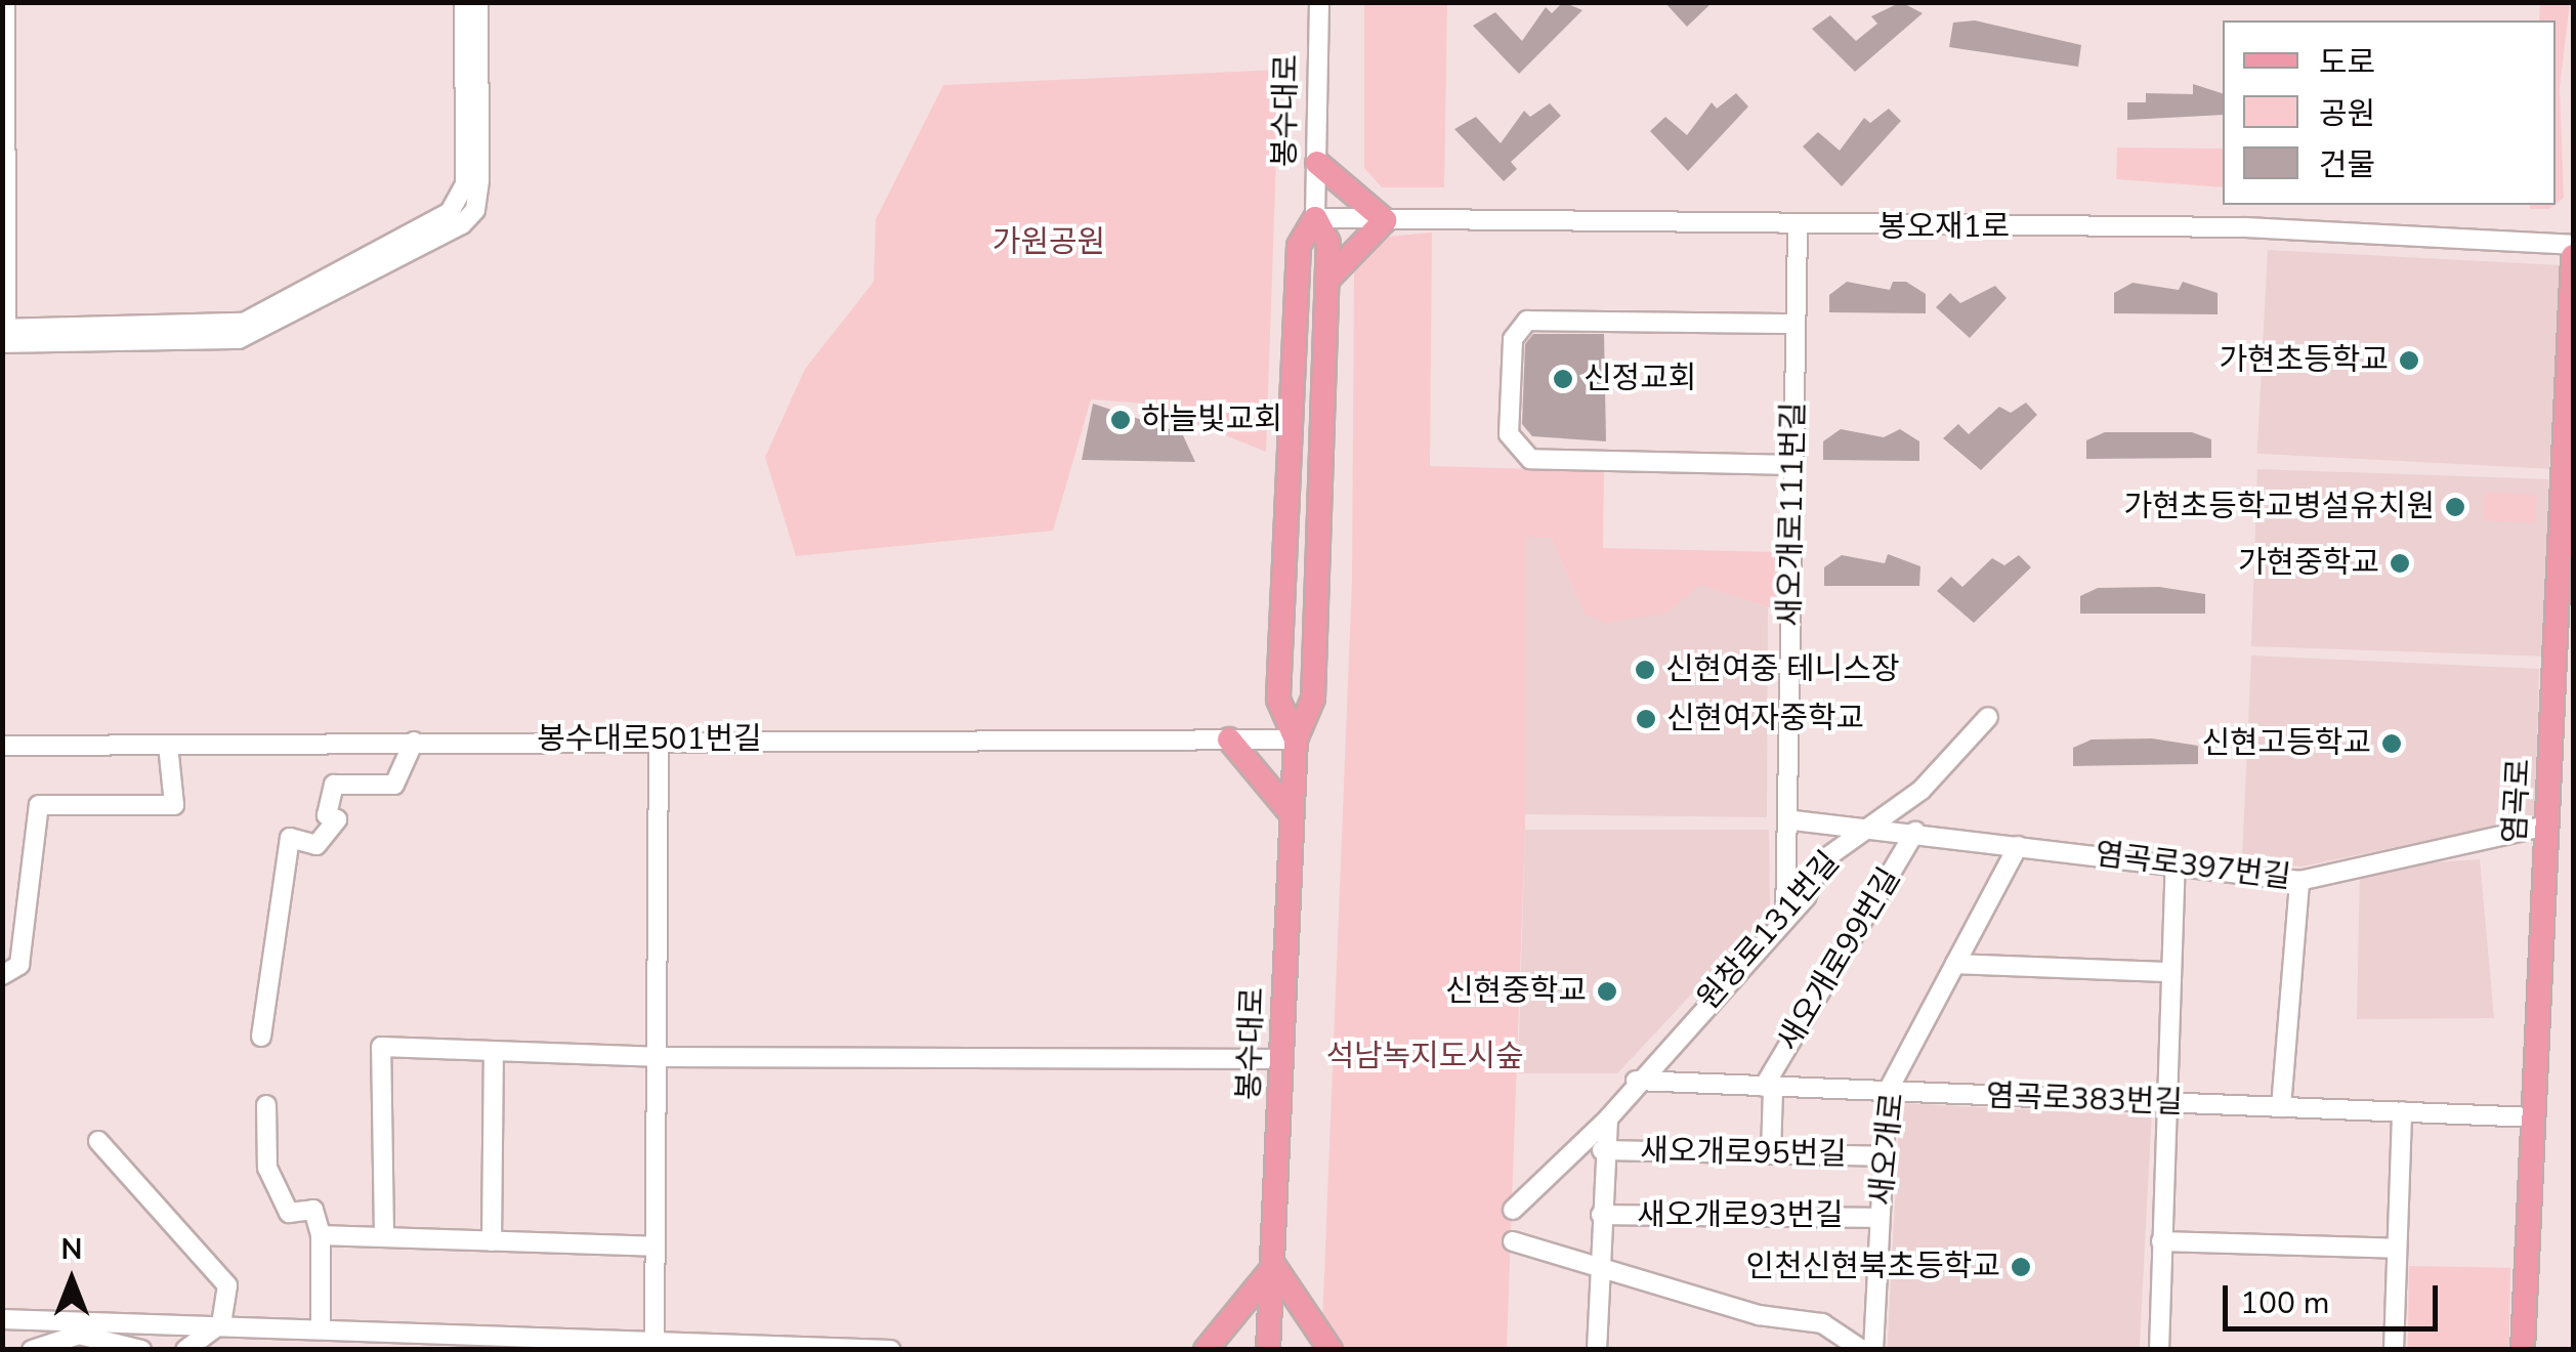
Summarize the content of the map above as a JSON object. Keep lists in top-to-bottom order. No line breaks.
{"streets":{"main road":["봉수대로","염곡로"],"street":["봉오재1로","새오개로111번길","봉수대로501번길","염곡로397번길","원창로131번길","새오개로99번길","염곡로383번길","새오개로","새오개로95번길","새오개로93번길"]},"crossings":[["봉수대로","봉오재1로"],["봉수대로","봉수대로501번길"],["봉오재1로","새오개로111번길"],["새오개로111번길","원창로131번길"],["염곡로","염곡로397번길"],["염곡로","염곡로383번길"],["염곡로397번길","새오개로"],["원창로131번길","새오개로99번길"],["원창로131번길","새오개로95번길"],["원창로131번길","새오개로93번길"],["새오개로99번길","염곡로383번길"],["새오개로99번길","새오개로"],["염곡로383번길","새오개로"],["새오개로","새오개로95번길"],["새오개로","새오개로93번길"]],"parks":["가원공원","석남녹지도시숲"],"places":["가현초등학교","신정교회","하늘빛교회","가현초등학교병설유치원","가현중학교","신현여중 테니스장","신현여자중학교","신현고등학교","신현중학교","인천신현북초등학교"],"legend":["도로","공원","건물"],"scale_bar":"100 m","north":"top"}
